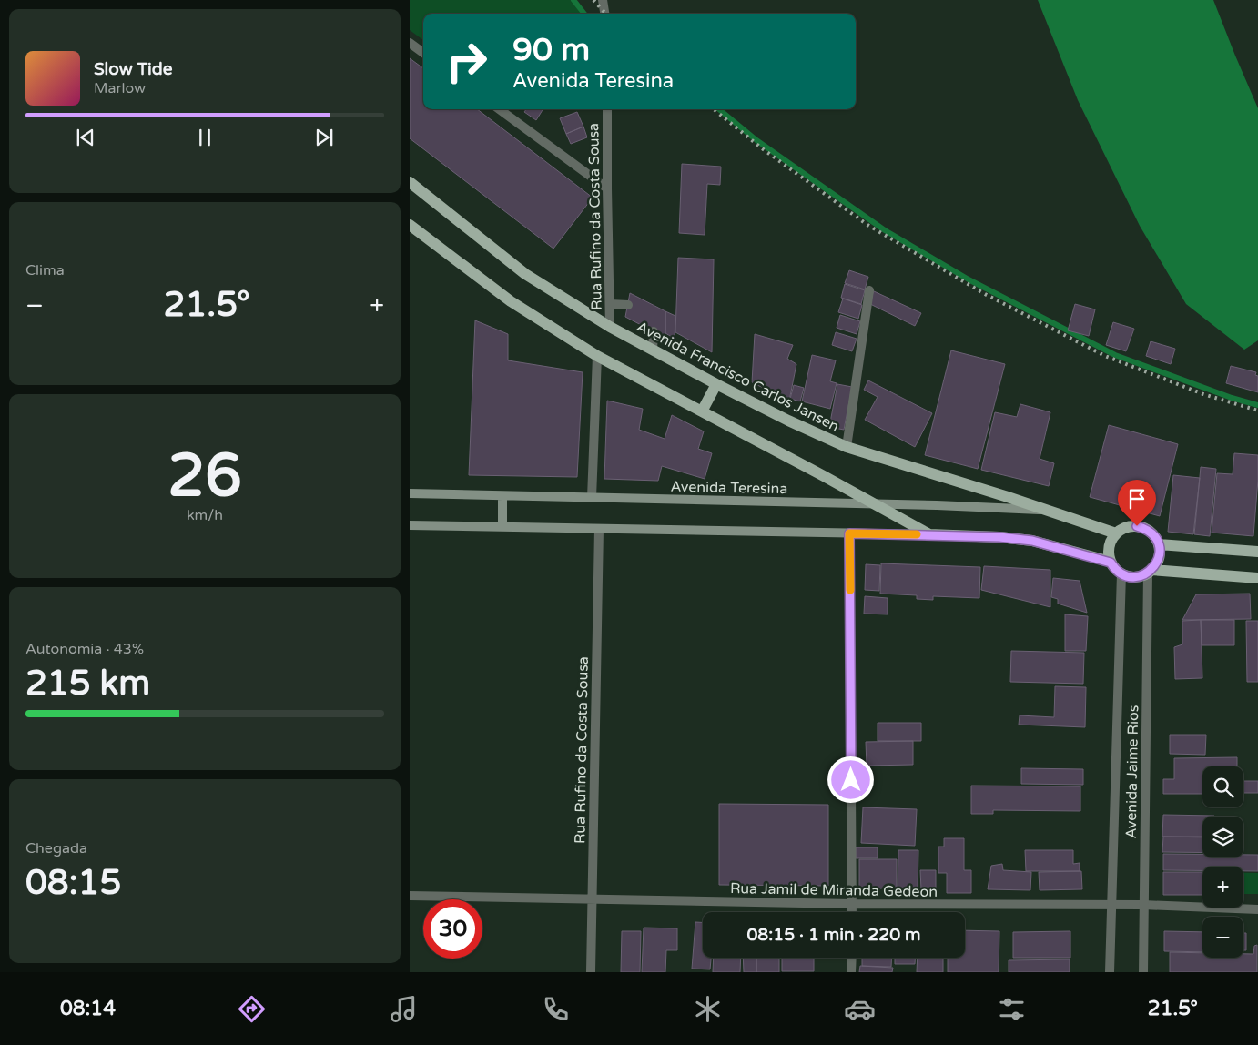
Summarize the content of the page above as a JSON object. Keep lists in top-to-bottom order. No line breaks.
{"streets":{"main road":["Avenida Francisco Carlos Jansen","Avenida Teresina"],"street":["Rua Rufino da Costa Sousa","Avenida Jaime Rios","Rua Jamil de Miranda Gedeon"]},"crossings":[["Rua Rufino da Costa Sousa","Avenida Francisco Carlos Jansen"],["Rua Rufino da Costa Sousa","Rua Jamil de Miranda Gedeon"],["Avenida Francisco Carlos Jansen","Avenida Teresina"],["Avenida Francisco Carlos Jansen","Avenida Jaime Rios"],["Avenida Jaime Rios","Rua Jamil de Miranda Gedeon"]],"page":{"turn":["90 m","Avenida Teresina"],"song":["Slow Tide","Marlow"],"tile":["Clima",["26","km/h"],["Autonomia · 43%","215 km"],["Chegada","08:15"]],"heat":["−","21.5°","+"],"map_buttons":["+","−"],"limit":"30","trip":"08:15 · 1 min · 220 m","tabs":["08:14","21.5°"]}}
